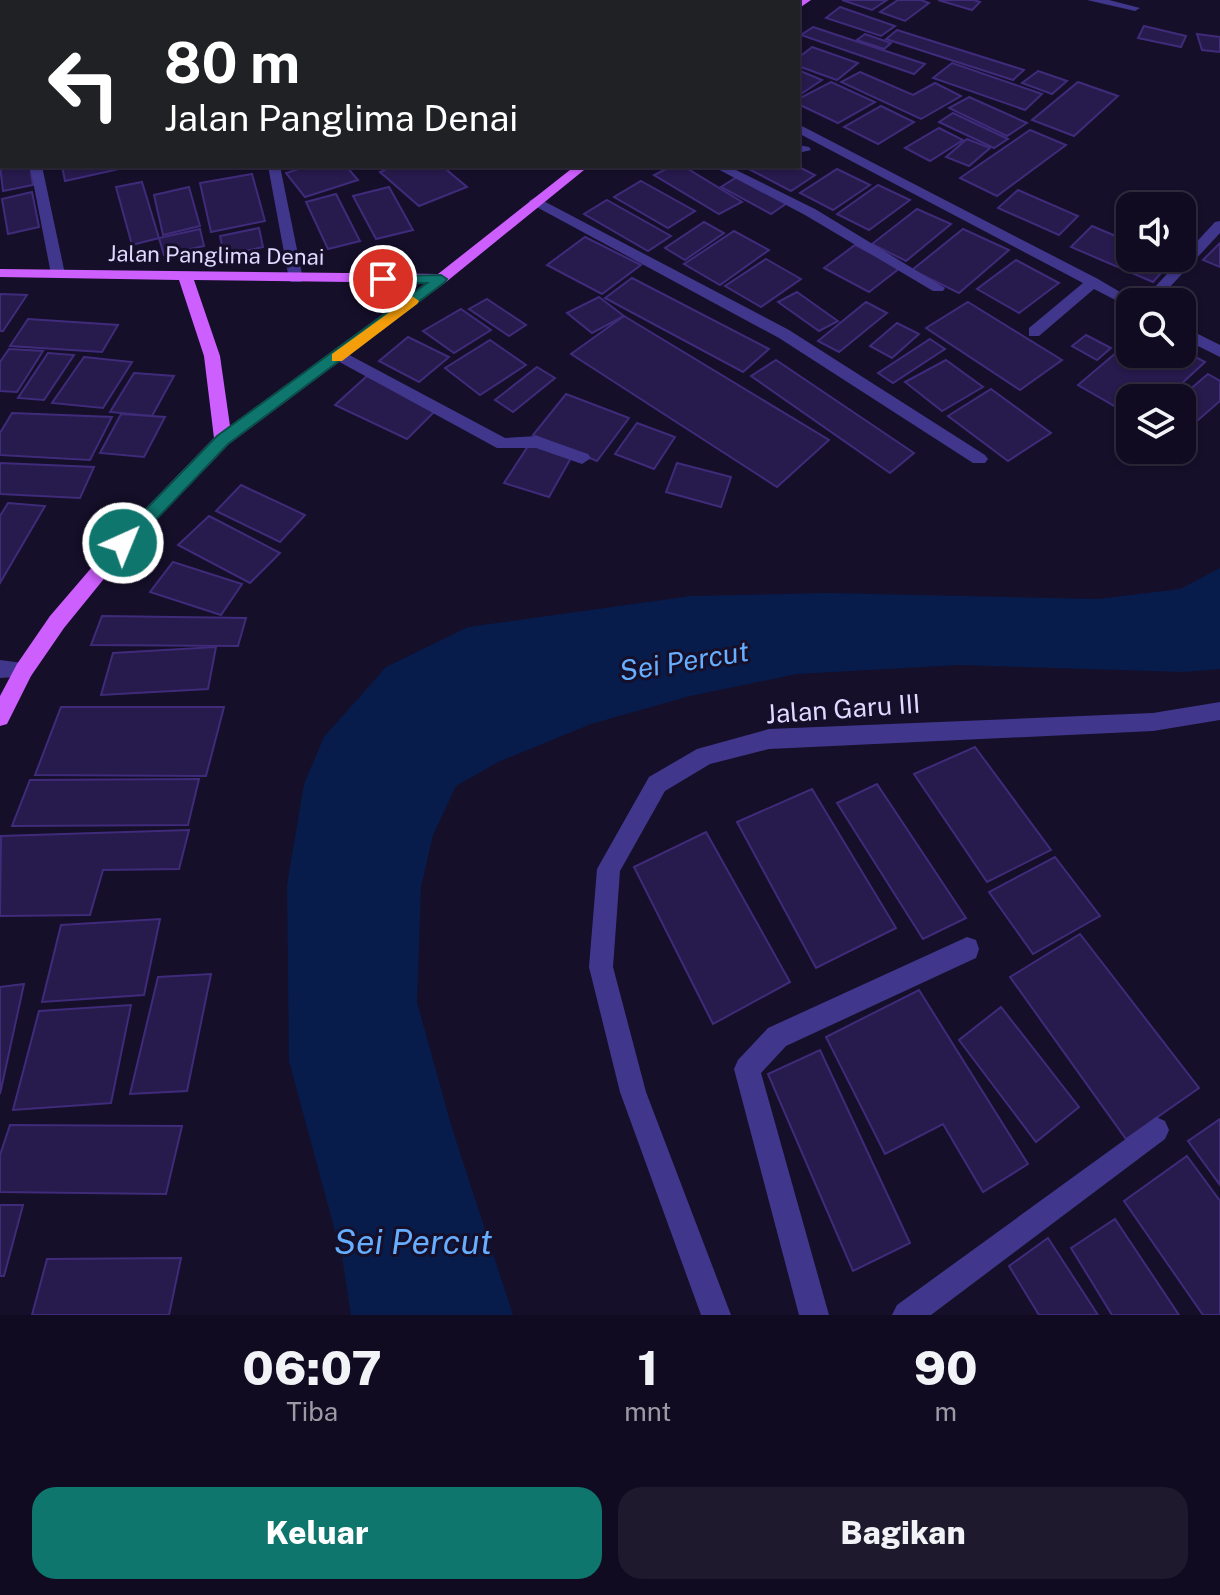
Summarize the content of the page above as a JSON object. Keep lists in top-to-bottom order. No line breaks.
{"streets":{"main road":["Jalan Panglima Denai"],"street":["Jalan Garu III"]},"water":["Sei Percut"],"page":{"turn":["80 m","Jalan Panglima Denai"],"eta":["06:07","Tiba","1","mnt","90","m"],"buttons":["Keluar","Bagikan"]}}
